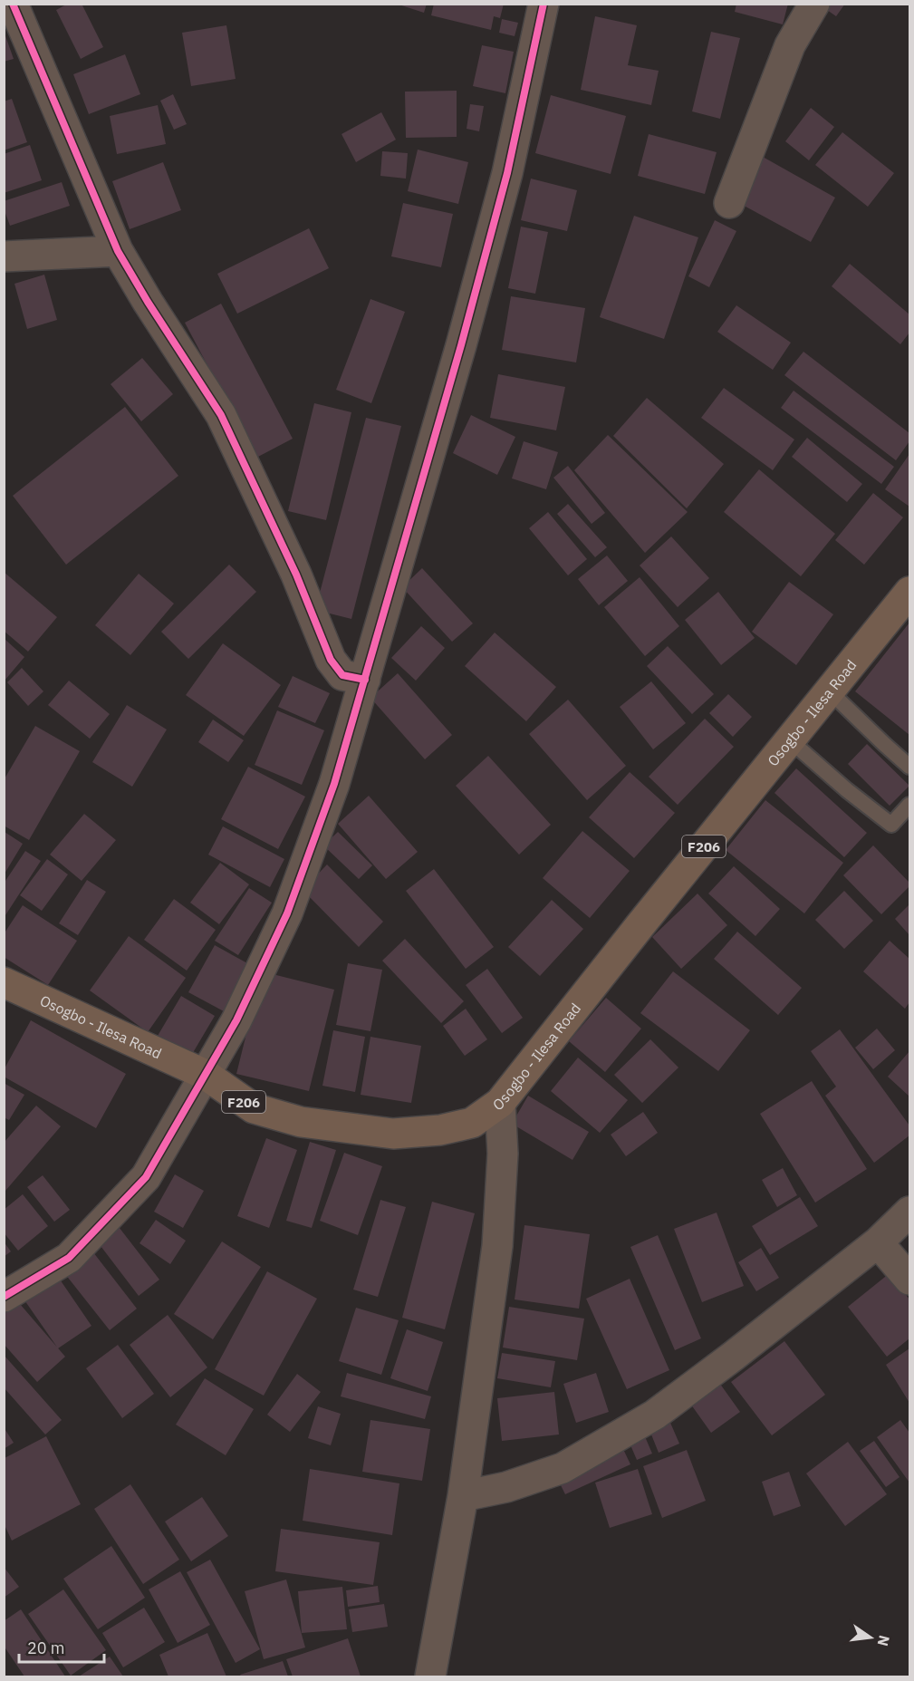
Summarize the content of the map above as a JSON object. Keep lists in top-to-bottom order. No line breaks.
{"streets":{"main road":["Osogbo - Ilesa Road","F206"]},"scale_bar":"20 m","north":"right"}
